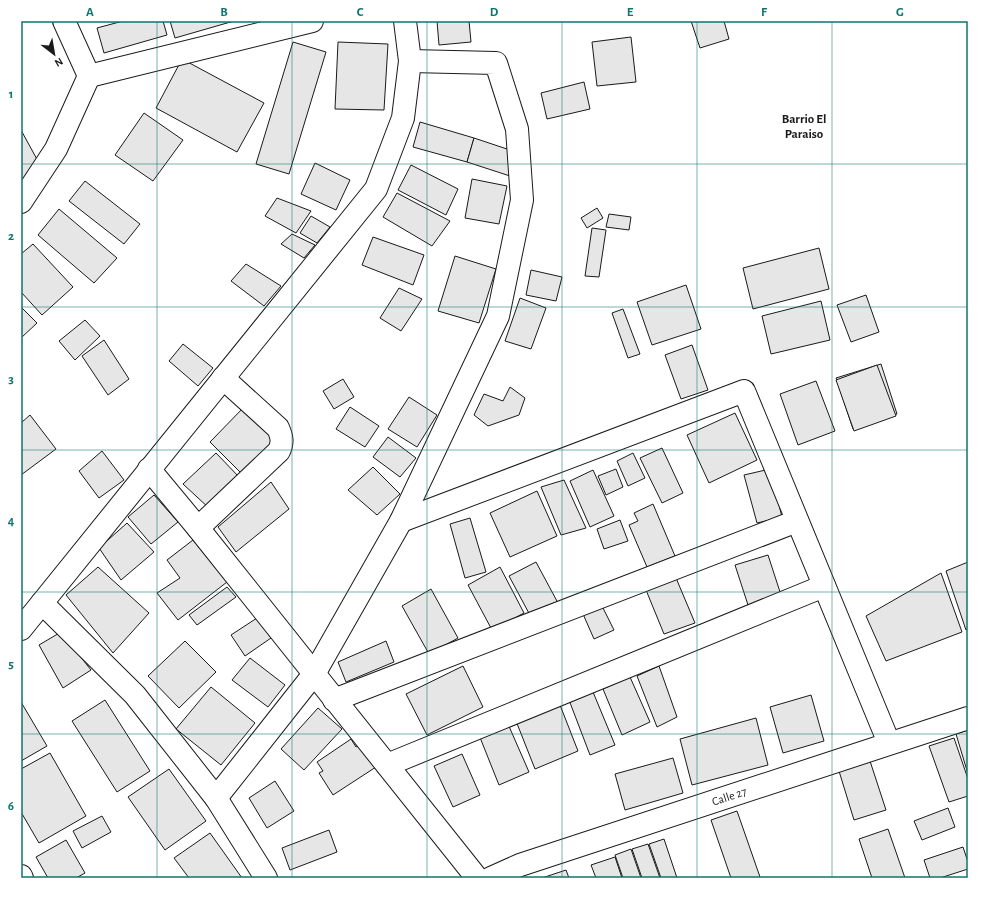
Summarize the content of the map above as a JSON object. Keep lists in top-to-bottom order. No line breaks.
{"streets":{"street":["Calle 27"]},"districts":["Barrio El Paraiso"],"north":"bottom right","grid":{"columns":["A","B","C","D","E","F","G"],"rows":["1","2","3","4","5","6"]}}
